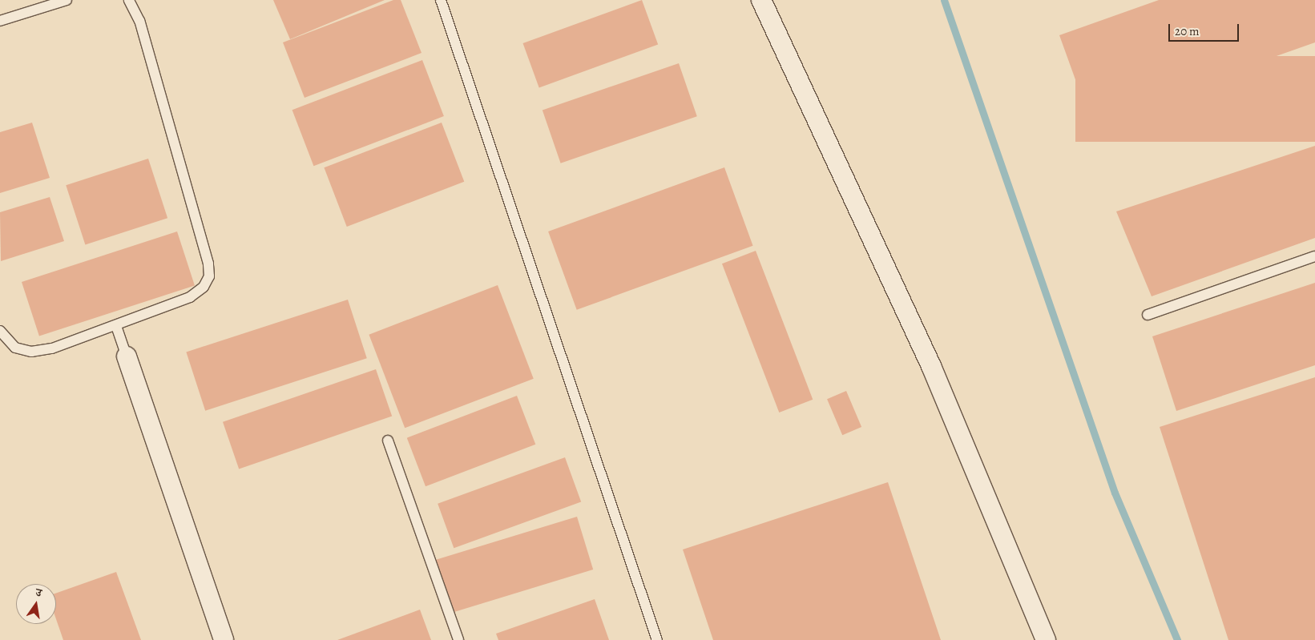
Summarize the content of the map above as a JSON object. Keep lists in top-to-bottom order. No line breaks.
{"scale_bar":"20 m","north":"top"}
